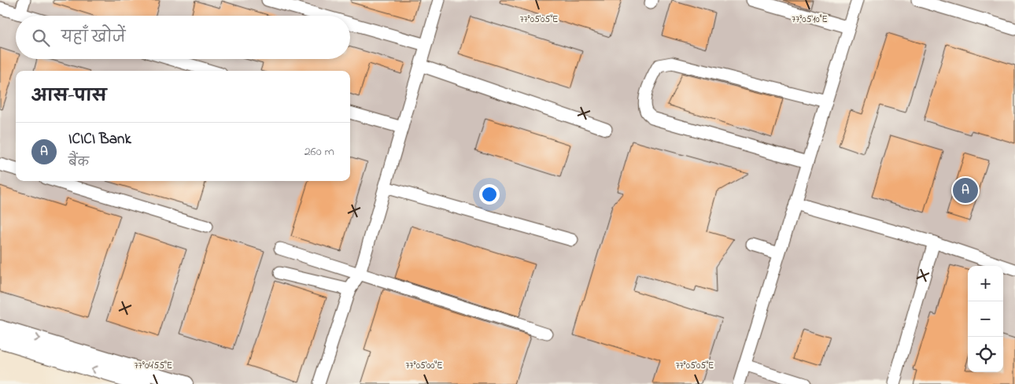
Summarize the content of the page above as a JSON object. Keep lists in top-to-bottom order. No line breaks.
{"page":{"search":"यहाँ खोजें","heading":"आस-पास","list":[{"mark":"A","name":"ICICI Bank","note":"बैंक","value":"260 m"}],"pins":"A","map_buttons":["+","−"]},"coordinates":["77°05'05\"E","77°05'10\"E","77°04'55\"E","77°05'00\"E"]}
